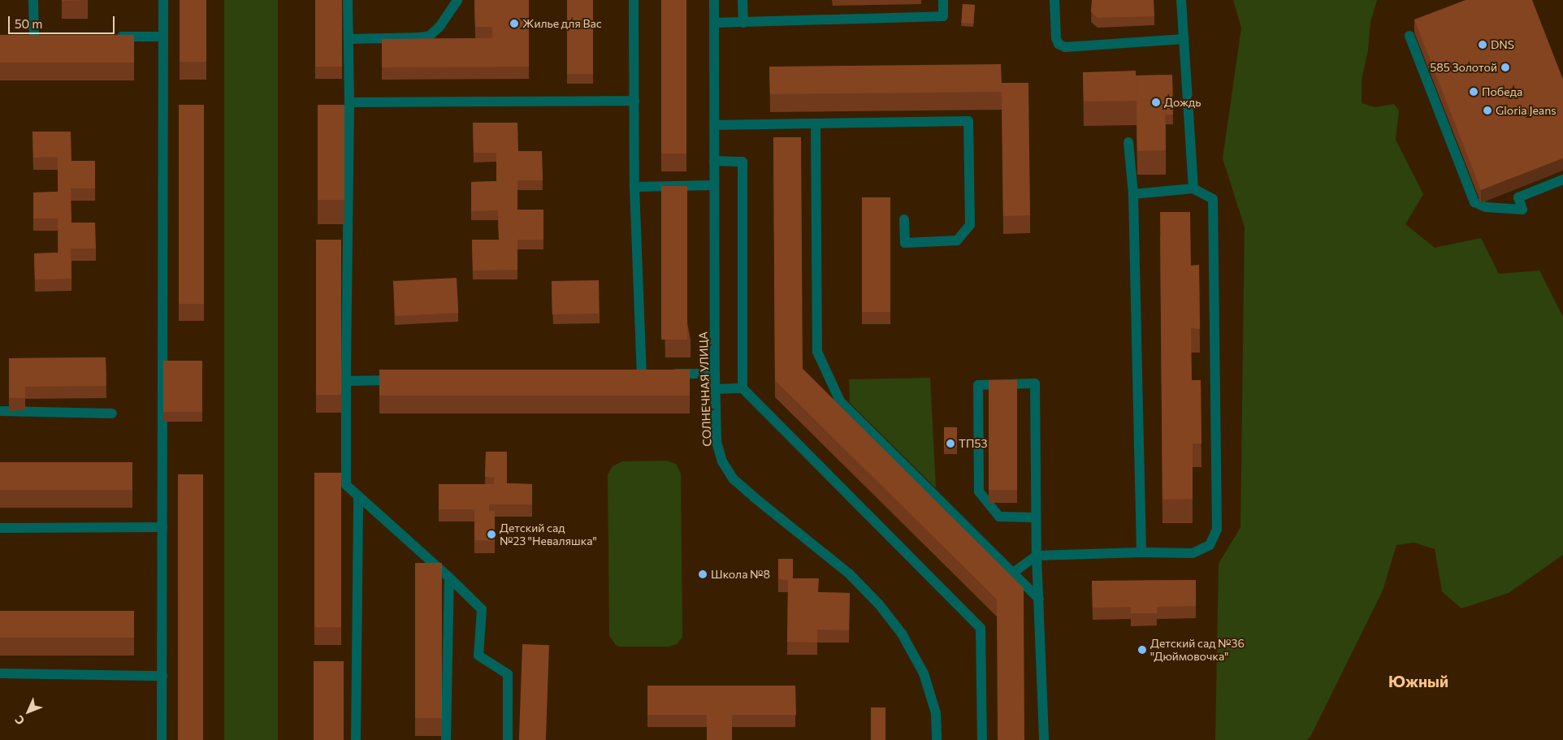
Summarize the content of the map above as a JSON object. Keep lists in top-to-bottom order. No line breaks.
{"streets":{"street":["СОЛНЕЧНАЯ УЛИЦА"]},"districts":["Южный"],"places":["Жилье для Вас","DNS","585 Золотой","Победа","Дождь","Gloria Jeans","ТП53","Детский сад №23 \"Неваляшка\"","Школа №8","Детский сад №36 \"Дюймовочка\""],"scale_bar":"50 m","north":"bottom left"}
